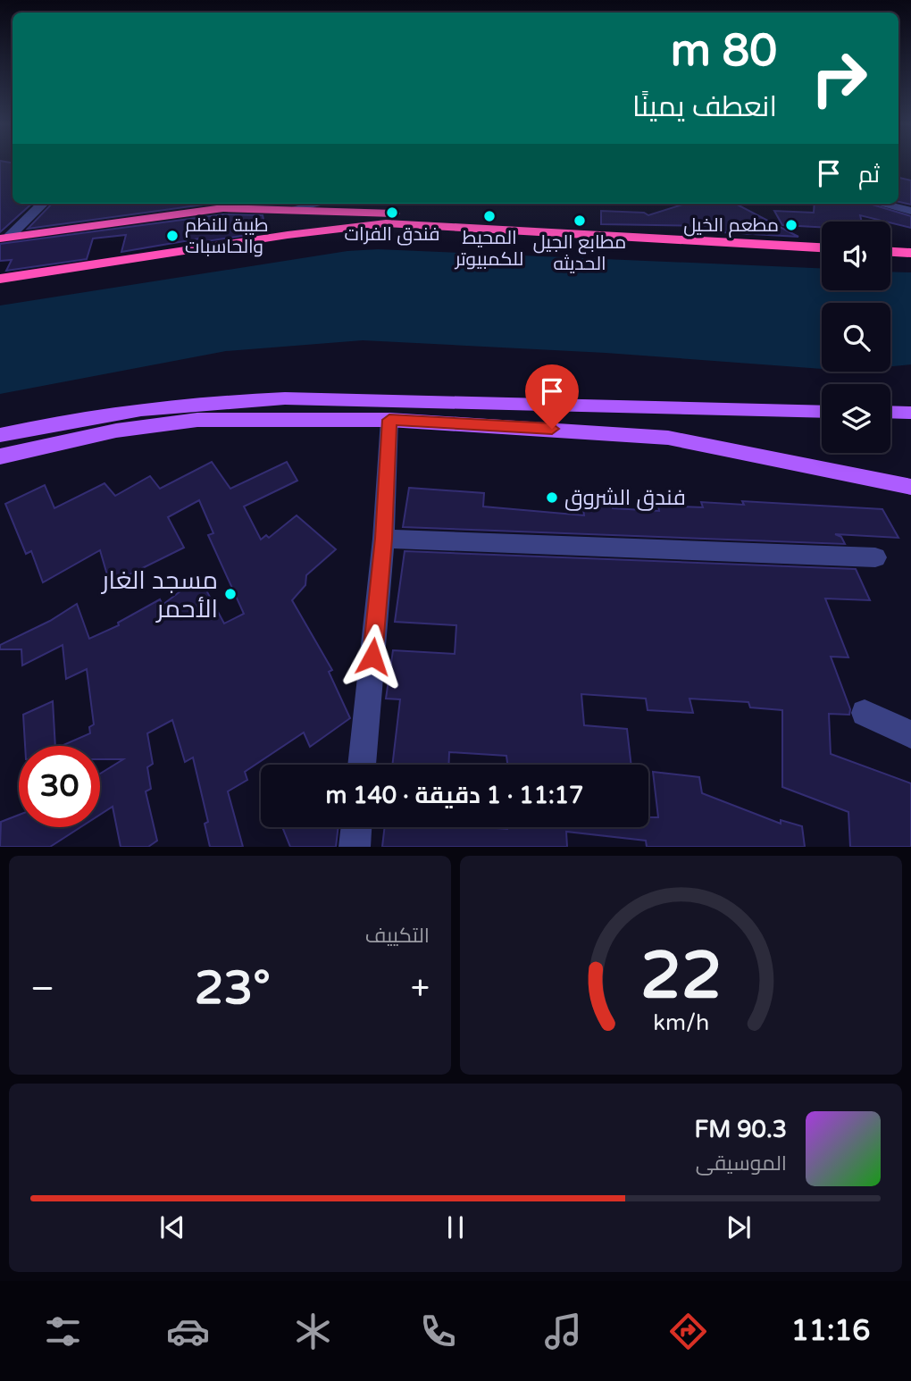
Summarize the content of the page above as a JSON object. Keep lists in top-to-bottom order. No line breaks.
{"places":["فندق الفرات","المحيط للكمبيوتر","مطابع الجيل الحديثه","مطعم الخيل","طيبة للنظم والحاسبات","فندق الشروق","مسجد الغار الأحمر"],"page":{"turn":["80 m","انعطف يمينًا"],"then":"ثم","limit":"30","trip":"11:17 · 1 دقيقة · 140 m","tile":"التكييف","heat":["−","23°","+"],"song":["90.3 FM","الموسيقى"],"tabs":"11:16","gauge":["22","km/h"]}}
